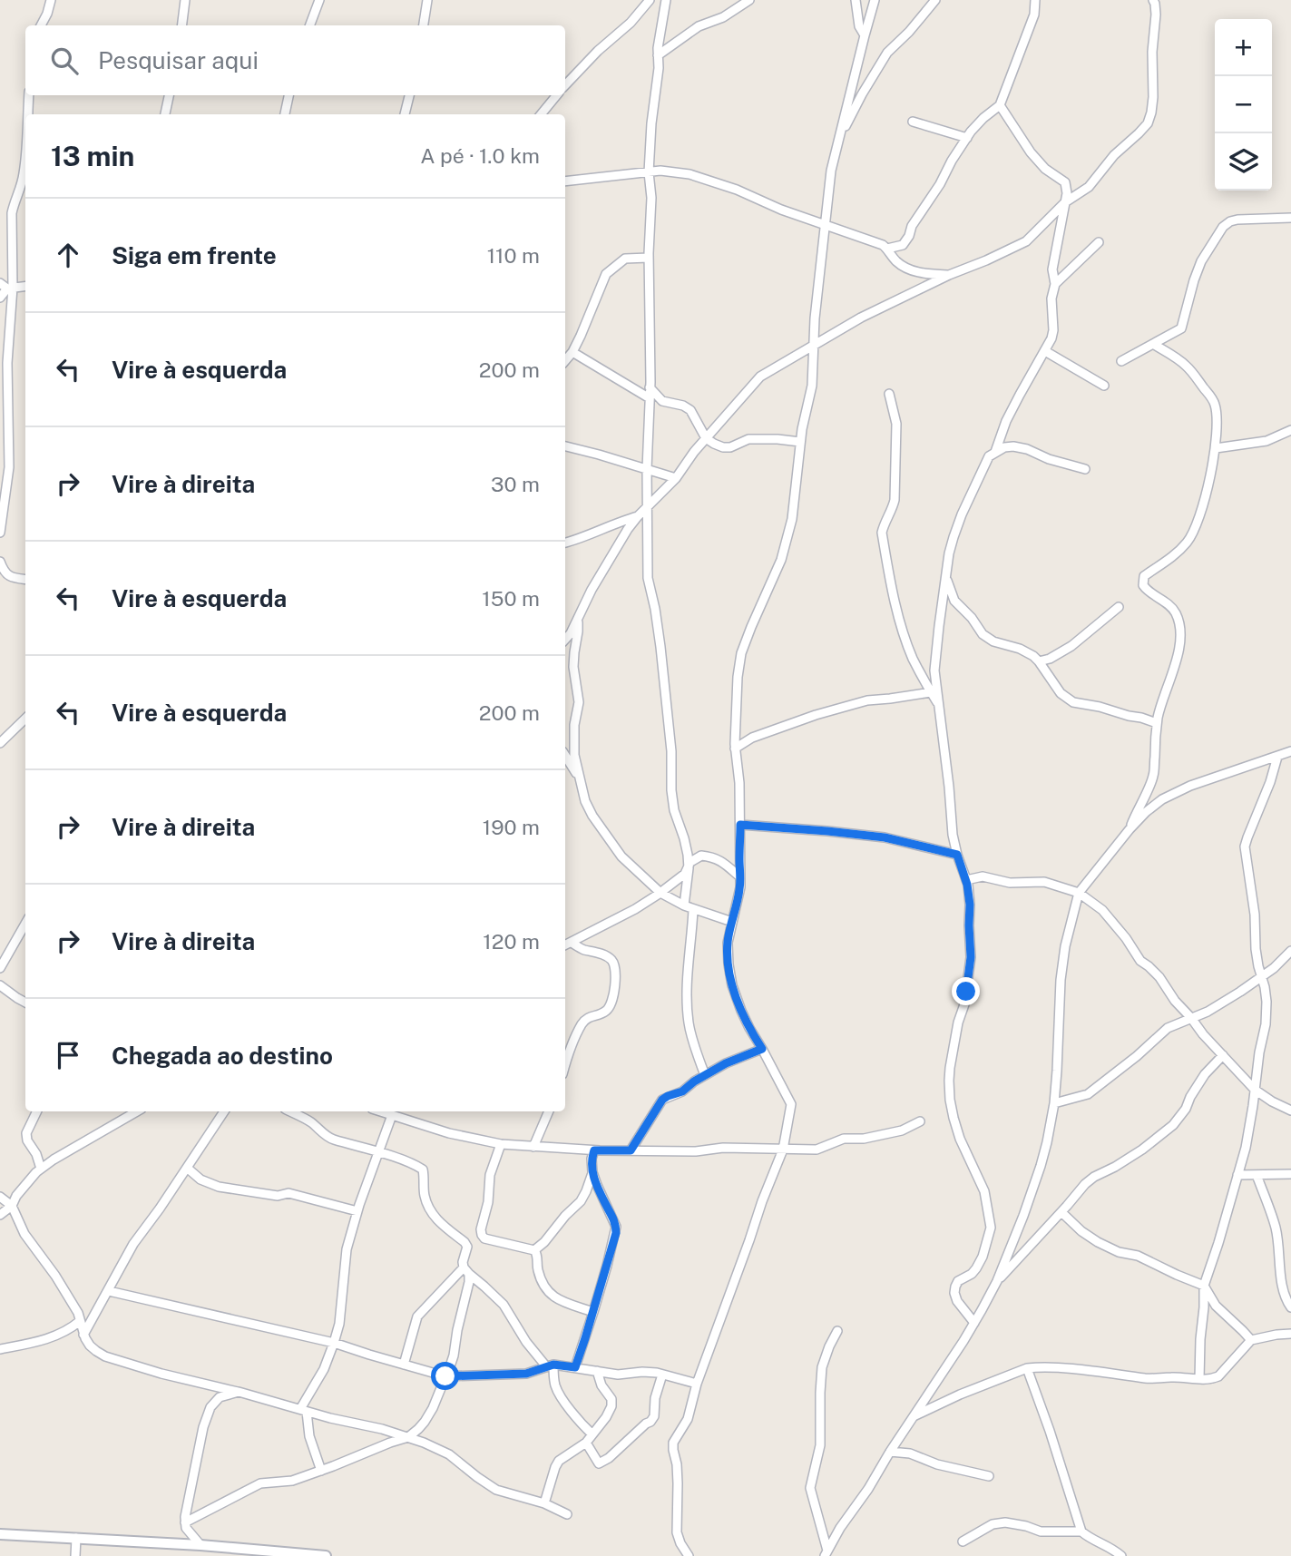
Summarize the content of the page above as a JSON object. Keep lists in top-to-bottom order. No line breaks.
{"page":{"map_buttons":["+","−"],"search":"Pesquisar aqui","heading":["13 min","A pé · 1.0 km"],"list":[["Siga em frente","110 m"],["Vire à esquerda","200 m"],["Vire à direita","30 m"],["Vire à esquerda","150 m"],["Vire à esquerda","200 m"],["Vire à direita","190 m"],["Vire à direita","120 m"],"Chegada ao destino"]}}
